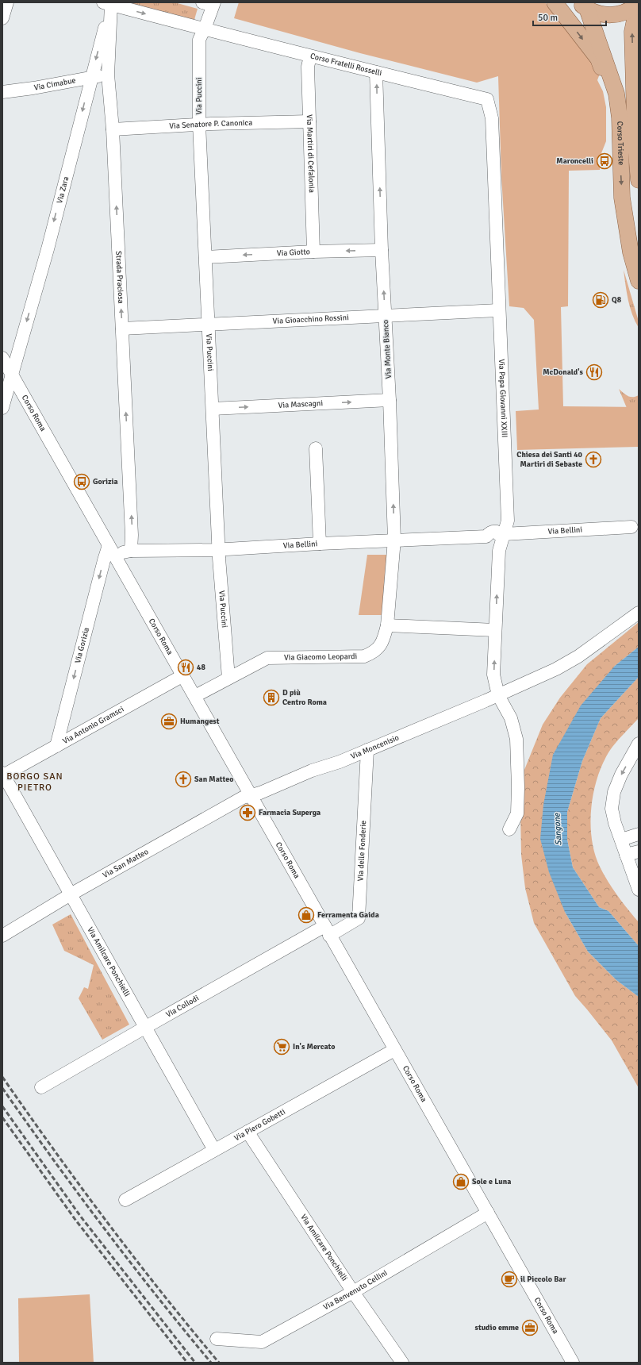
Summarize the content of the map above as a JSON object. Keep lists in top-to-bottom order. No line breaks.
{"streets":{"main road":["Corso Trieste"],"street":["Corso Fratelli Rosselli","Via Cimabue","Via Puccini","Via Senatore P. Canonica","Via Martiri di Cefalonia","Via Zara","Via Giotto","Strada Praciosa","Via Gioacchino Rossini","Via Monte Bianco","Via Papa Giovanni XXIII","Via Mascagni","Corso Roma","Via Bellini","Via Gorizia","Via Giacomo Leopardi","Via Antonio Gramsci","Via Moncenisio","Via delle Fonderie","Via San Matteo","Via Amilcare Ponchielli","Via Collodi","Via Piero Gobetti","Via Benvenuto Cellini"]},"crossings":[["Corso Fratelli Rosselli","Via Puccini"],["Corso Fratelli Rosselli","Via Martiri di Cefalonia"],["Corso Fratelli Rosselli","Via Zara"],["Corso Fratelli Rosselli","Strada Praciosa"],["Corso Fratelli Rosselli","Via Monte Bianco"],["Corso Fratelli Rosselli","Via Papa Giovanni XXIII"],["Via Cimabue","Via Zara"],["Via Cimabue","Strada Praciosa"],["Via Puccini","Via Senatore P. Canonica"],["Via Puccini","Via Giotto"],["Via Puccini","Via Gioacchino Rossini"],["Via Puccini","Via Mascagni"],["Via Puccini","Via Bellini"],["Via Puccini","Via Giacomo Leopardi"],["Via Senatore P. Canonica","Via Martiri di Cefalonia"],["Via Senatore P. Canonica","Strada Praciosa"],["Via Martiri di Cefalonia","Via Giotto"],["Via Zara","Strada Praciosa"],["Via Zara","Corso Roma"],["Via Giotto","Via Monte Bianco"],["Strada Praciosa","Via Gioacchino Rossini"],["Strada Praciosa","Via Bellini"],["Via Gioacchino Rossini","Via Monte Bianco"],["Via Gioacchino Rossini","Via Papa Giovanni XXIII"],["Via Monte Bianco","Via Mascagni"],["Via Monte Bianco","Via Bellini"],["Via Monte Bianco","Via Giacomo Leopardi"],["Via Papa Giovanni XXIII","Via Bellini"],["Via Papa Giovanni XXIII","Via Moncenisio"],["Corso Roma","Via Bellini"],["Corso Roma","Via Gorizia"],["Corso Roma","Via Giacomo Leopardi"],["Corso Roma","Via Antonio Gramsci"],["Corso Roma","Via Moncenisio"],["Corso Roma","Via delle Fonderie"],["Corso Roma","Via San Matteo"],["Corso Roma","Via Collodi"],["Corso Roma","Via Piero Gobetti"],["Corso Roma","Via Benvenuto Cellini"],["Via Bellini","Via Gorizia"],["Via Gorizia","Via Antonio Gramsci"],["Via Antonio Gramsci","Via Amilcare Ponchielli"],["Via Moncenisio","Via delle Fonderie"],["Via Moncenisio","Via San Matteo"],["Via delle Fonderie","Via Collodi"],["Via San Matteo","Via Amilcare Ponchielli"],["Via Amilcare Ponchielli","Via Collodi"],["Via Amilcare Ponchielli","Via Piero Gobetti"],["Via Amilcare Ponchielli","Via Benvenuto Cellini"]],"one_way":["Via Zara","Via Giotto","Strada Praciosa","Via Monte Bianco","Via Mascagni","Via Gorizia"],"districts":["BORGO SAN PIETRO"],"water":["Sangone"],"places":{"bus stop":["Maroncelli","Gorizia"],"fuel station":["Q8"],"restaurant":["McDonald's","48"],"church":["Chiesa dei Santi 40 Martiri di Sebaste","San Matteo"],"building":["D più Centro Roma"],"office":["Humangest","studio emme"],"pharmacy":["Farmacia Superga"],"shop":["Ferramenta Gaida","Sole e Luna"],"supermarket":["In's Mercato"],"cafe":["il Piccolo Bar"]},"scale_bar":"50 m"}
